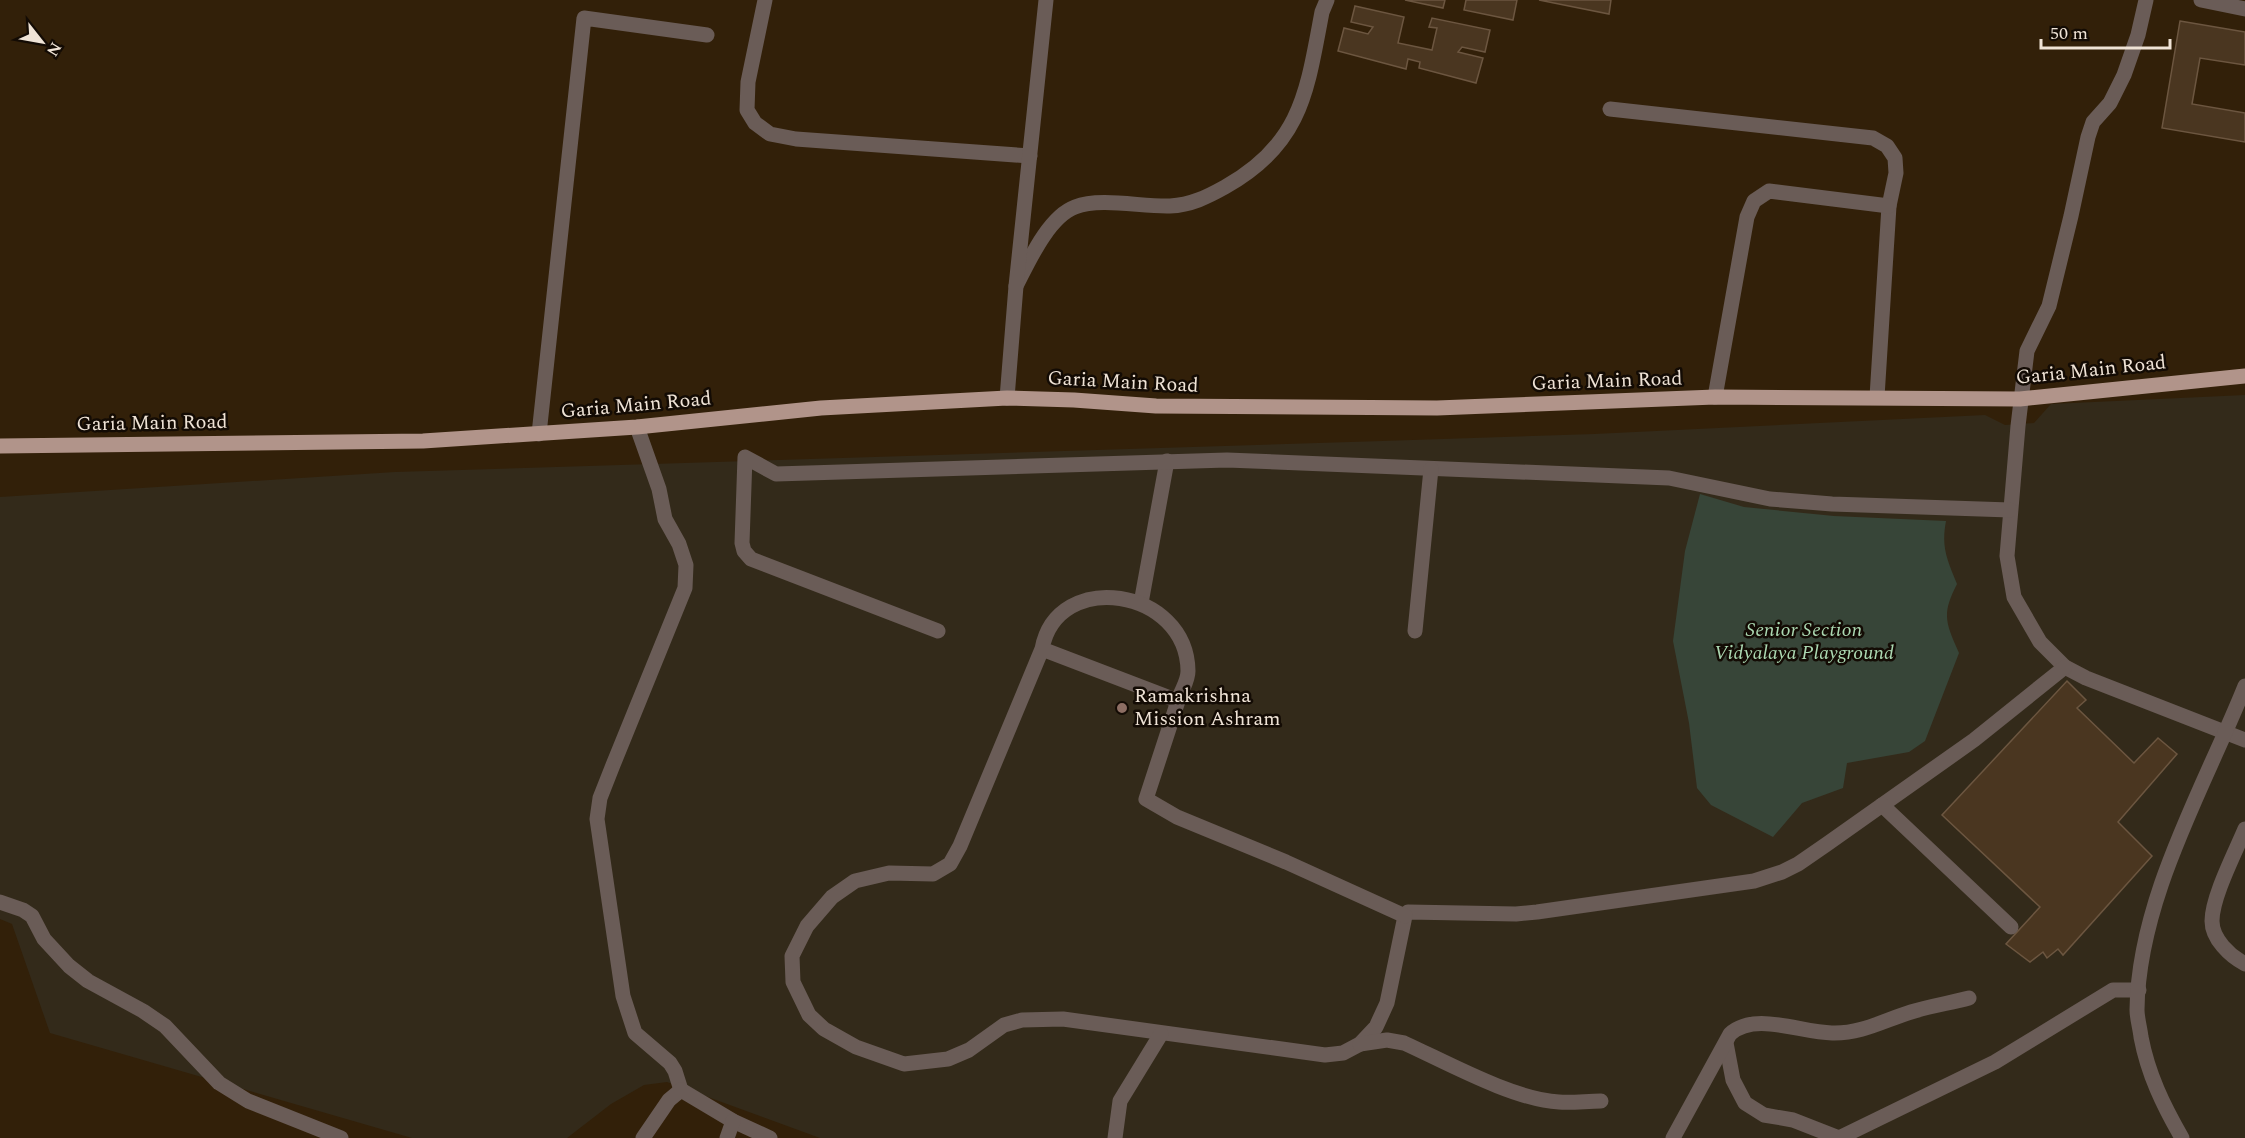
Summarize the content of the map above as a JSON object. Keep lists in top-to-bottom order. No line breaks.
{"streets":{"main road":["Garia Main Road"]},"parks":["Senior Section Vidyalaya Playground"],"places":["Ramakrishna Mission Ashram"],"scale_bar":"50 m","north":"bottom right"}
